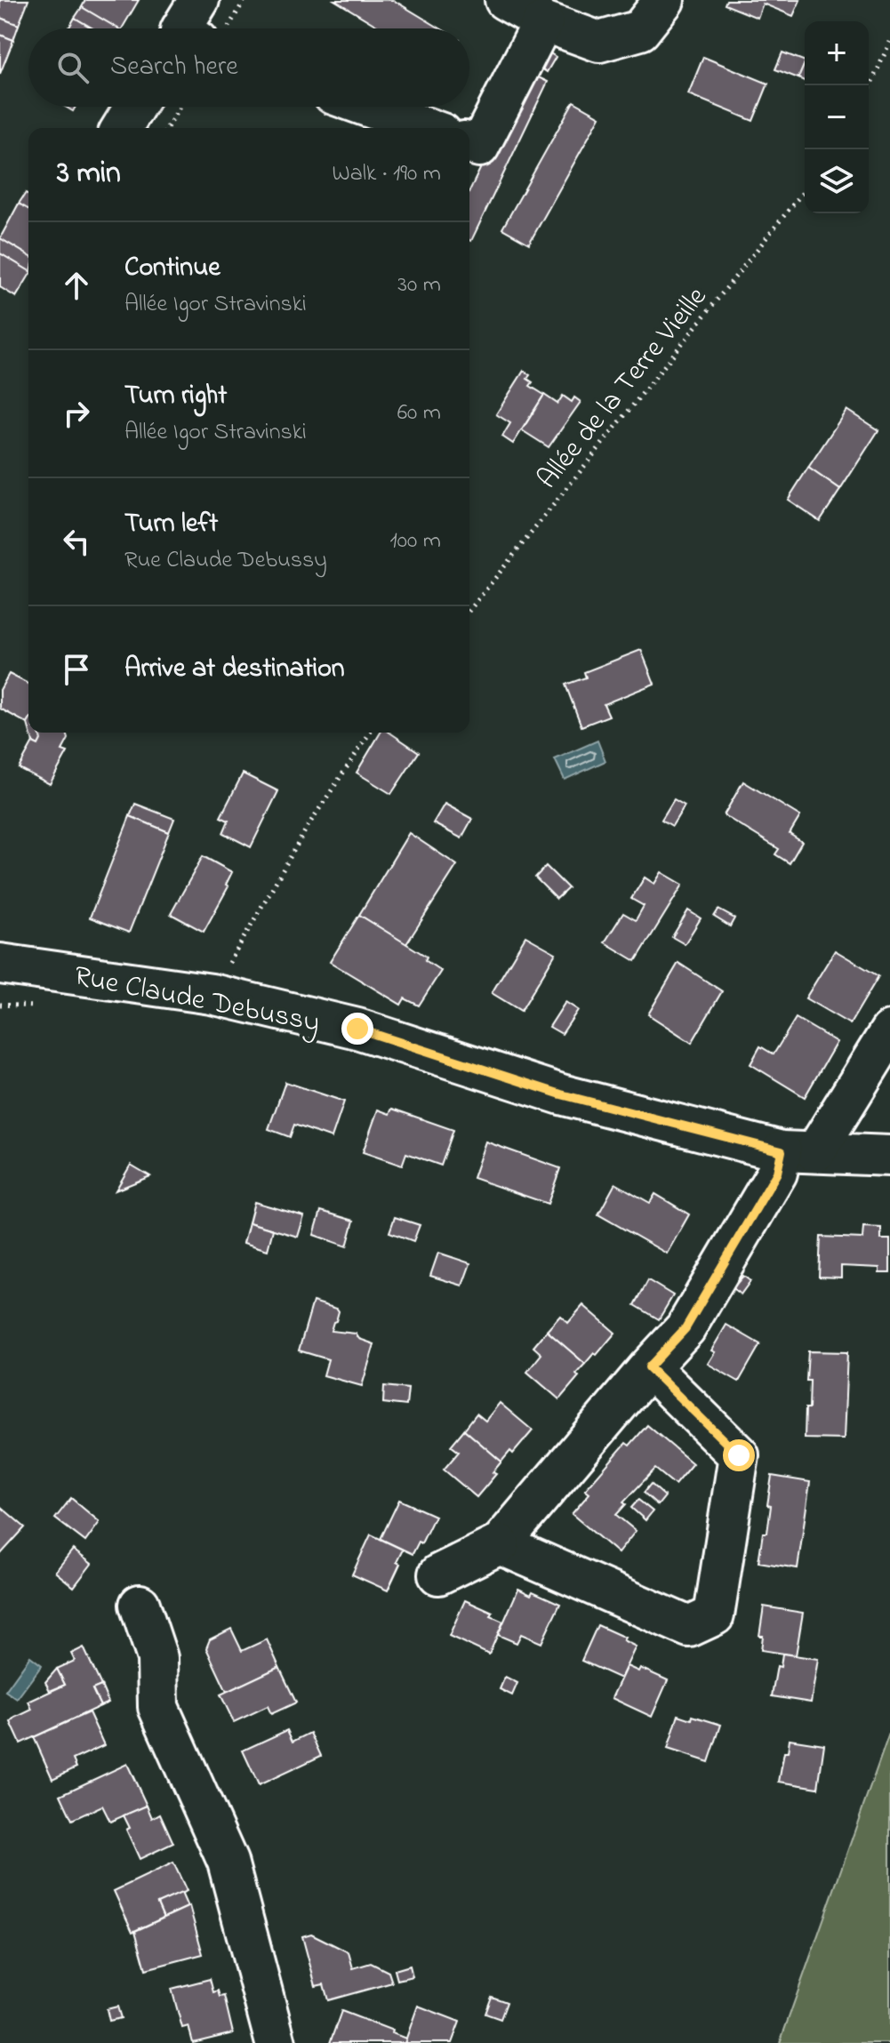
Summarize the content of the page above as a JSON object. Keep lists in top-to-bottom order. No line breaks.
{"streets":{"street":["Rue Claude Debussy"],"path":["Allée de la Terre Vieille"]},"page":{"map_buttons":["+","−"],"search":"Search here","heading":["3 min","Walk · 190 m"],"list":[["Continue","Allée Igor Stravinski","30 m"],["Turn right","Allée Igor Stravinski","60 m"],["Turn left","Rue Claude Debussy","100 m"],"Arrive at destination"]}}
